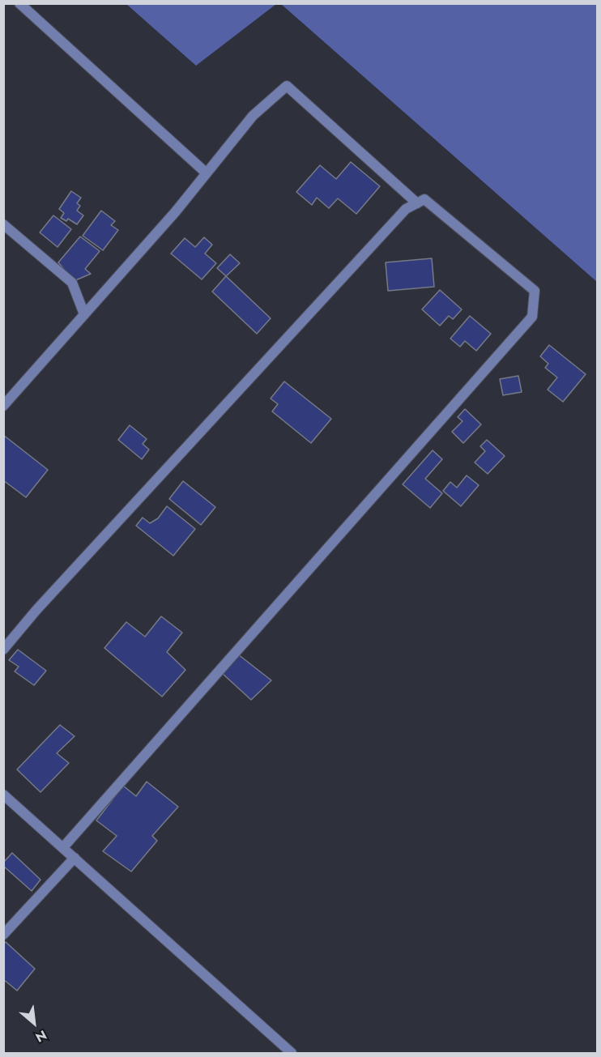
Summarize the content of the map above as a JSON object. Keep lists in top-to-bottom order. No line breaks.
{"north":"bottom right"}
